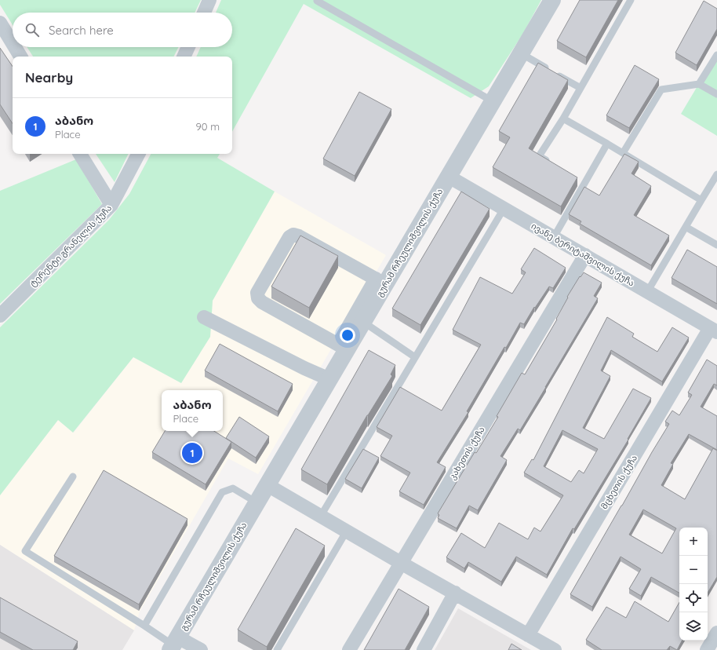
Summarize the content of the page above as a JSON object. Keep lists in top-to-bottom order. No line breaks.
{"streets":{"street":["გურამ რჩეულიშვილის ქუჩა","ტერენტი გრანელის ქუჩა","ივანე ბერიტაშვილის ქუჩა","კახეთის ქუჩა","მცხეთის ქუჩა"]},"crossings":[["გურამ რჩეულიშვილის ქუჩა","ივანე ბერიტაშვილის ქუჩა"],["ივანე ბერიტაშვილის ქუჩა","კახეთის ქუჩა"],["ივანე ბერიტაშვილის ქუჩა","მცხეთის ქუჩა"]],"page":{"search":"Search here","heading":"Nearby","list":[{"mark":"1","name":"აბანო","note":"Place","value":"90 m"}],"popup":["აბანო","Place"],"pins":"1","map_buttons":["+","−"]}}
